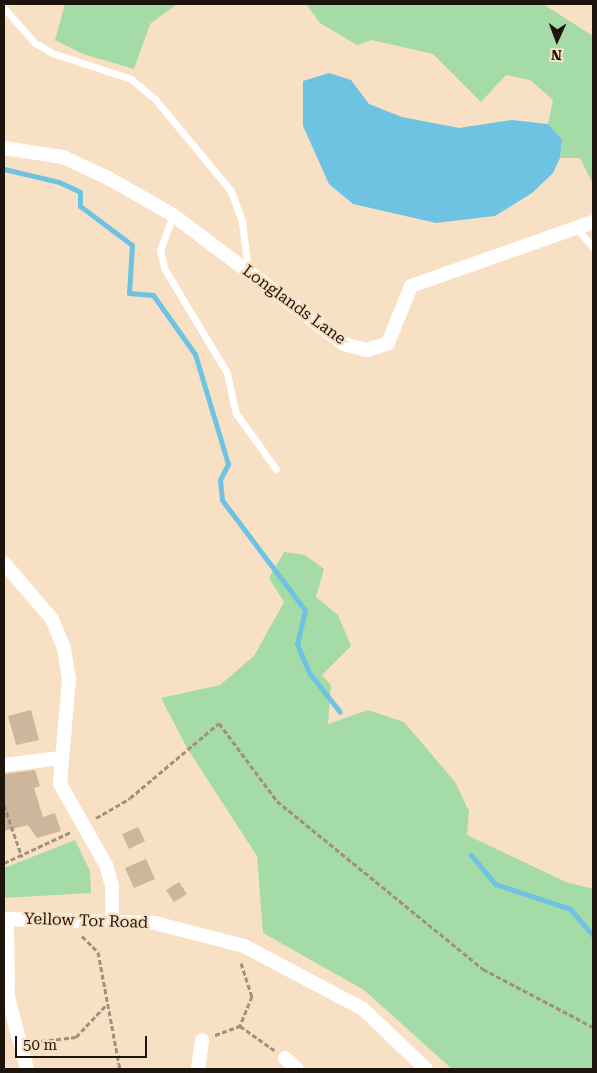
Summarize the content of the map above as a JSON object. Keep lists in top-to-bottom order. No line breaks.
{"streets":{"street":["Longlands Lane","Yellow Tor Road"]},"scale_bar":"50 m","north":"bottom"}
